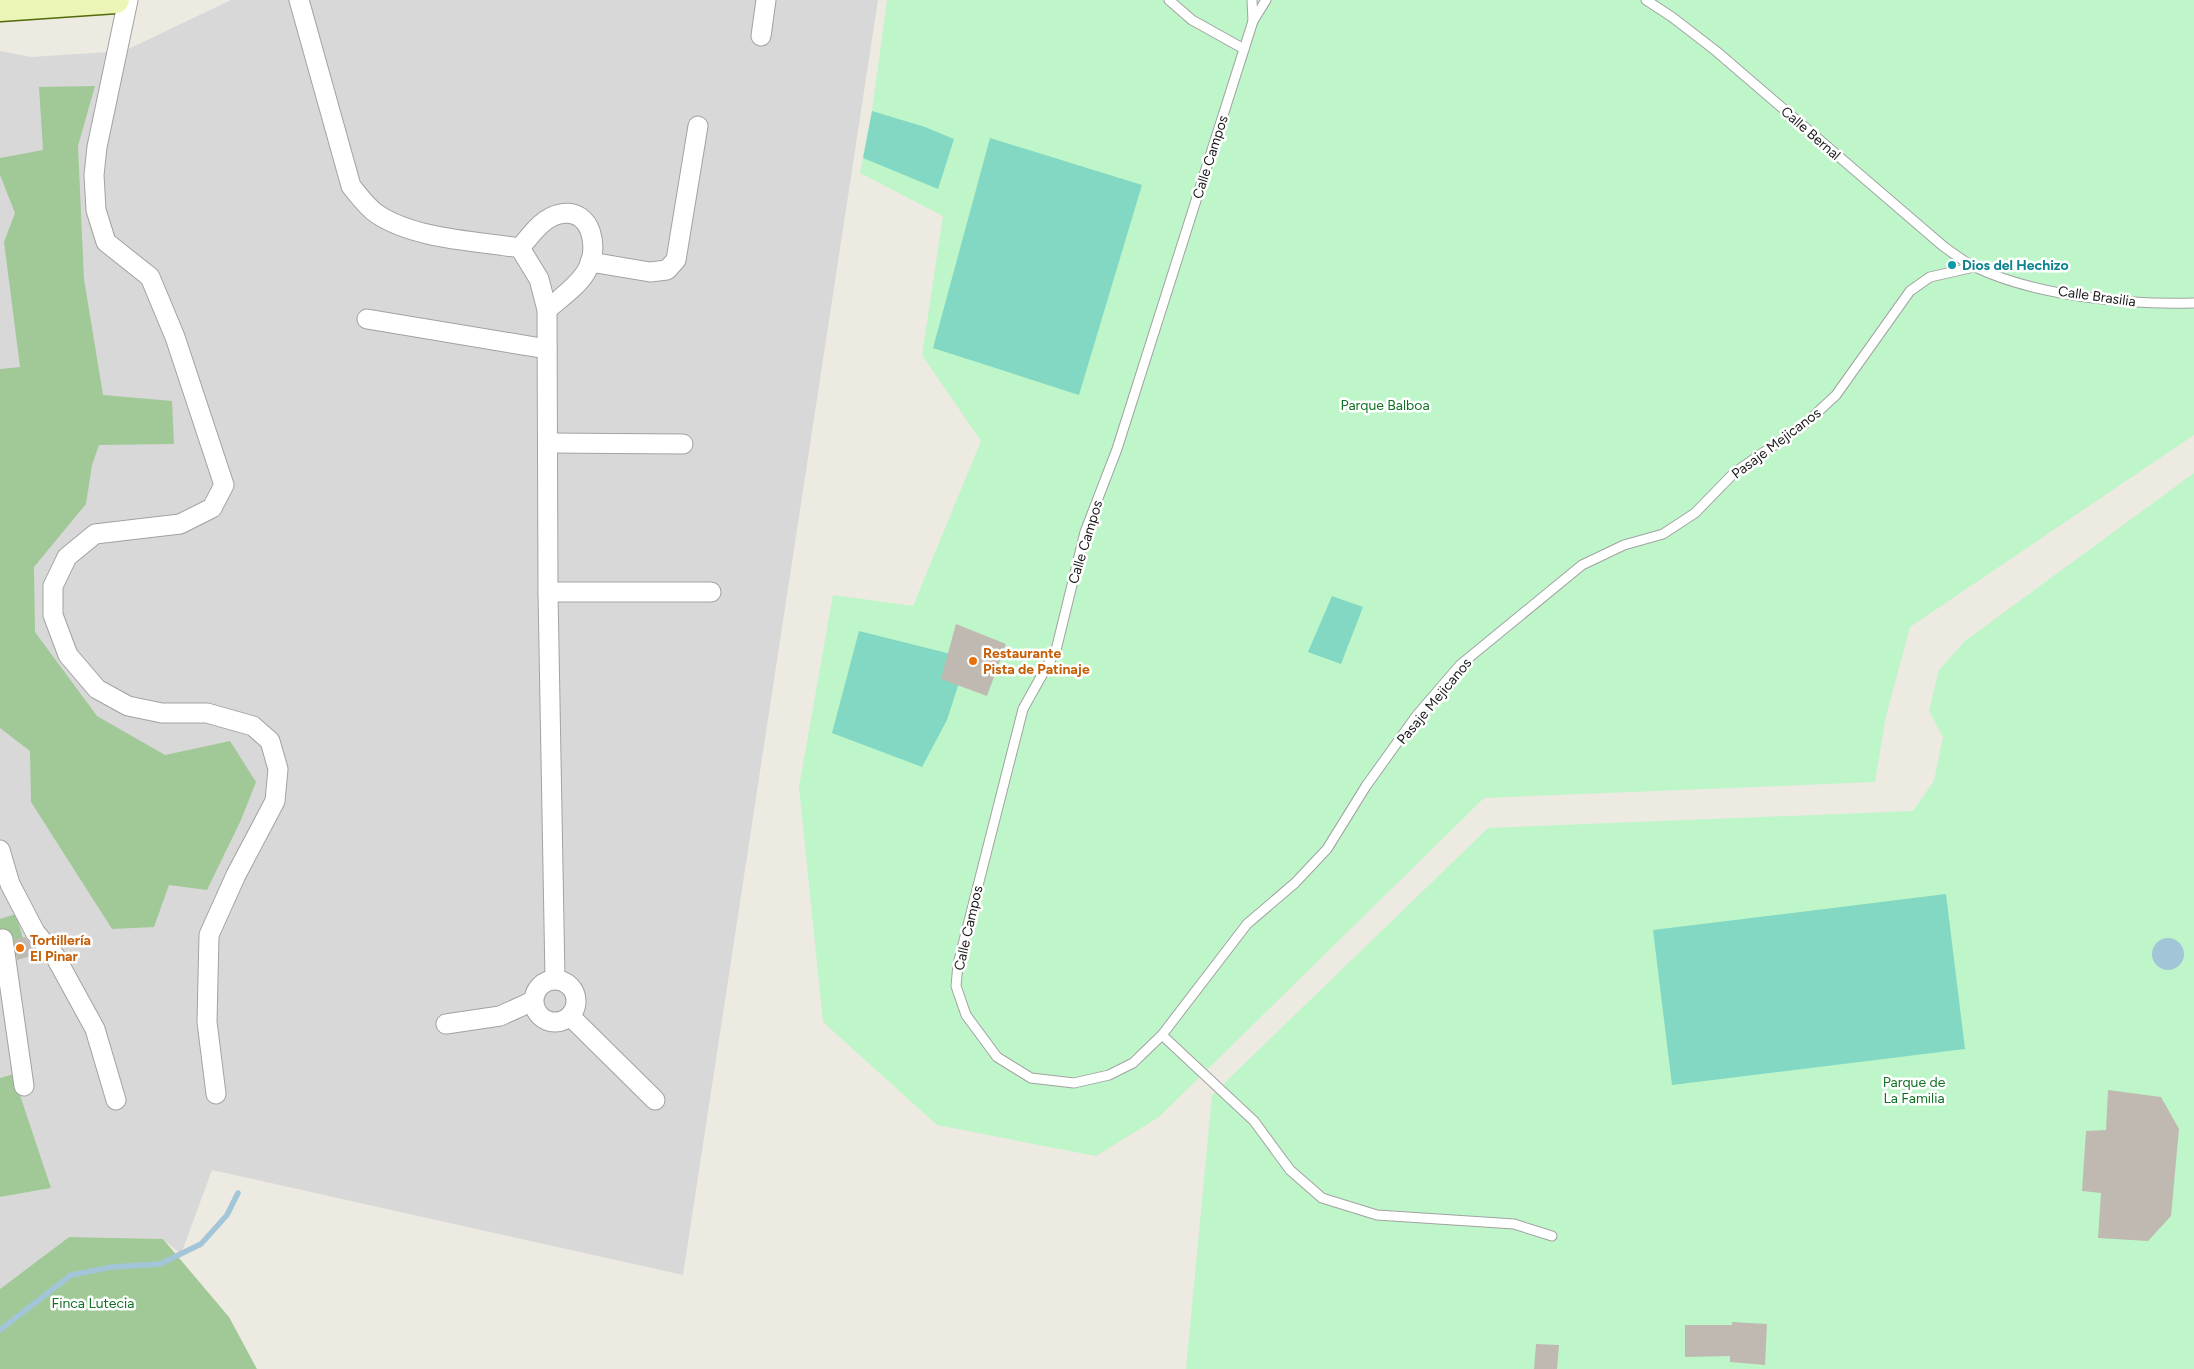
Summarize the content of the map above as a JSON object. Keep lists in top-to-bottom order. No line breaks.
{"streets":{"lane":["Calle Bernal","Calle Campos","Calle Brasilia","Pasaje Mejicanos"]},"crossings":[["Calle Bernal","Calle Brasilia"],["Calle Bernal","Pasaje Mejicanos"],["Calle Campos","Pasaje Mejicanos"],["Calle Brasilia","Pasaje Mejicanos"]],"parks":["Parque Balboa","Parque de La Familia","Finca Lutecia"],"places":["Dios del Hechizo","Restaurante Pista de Patinaje","Tortillería El Pinar"]}
